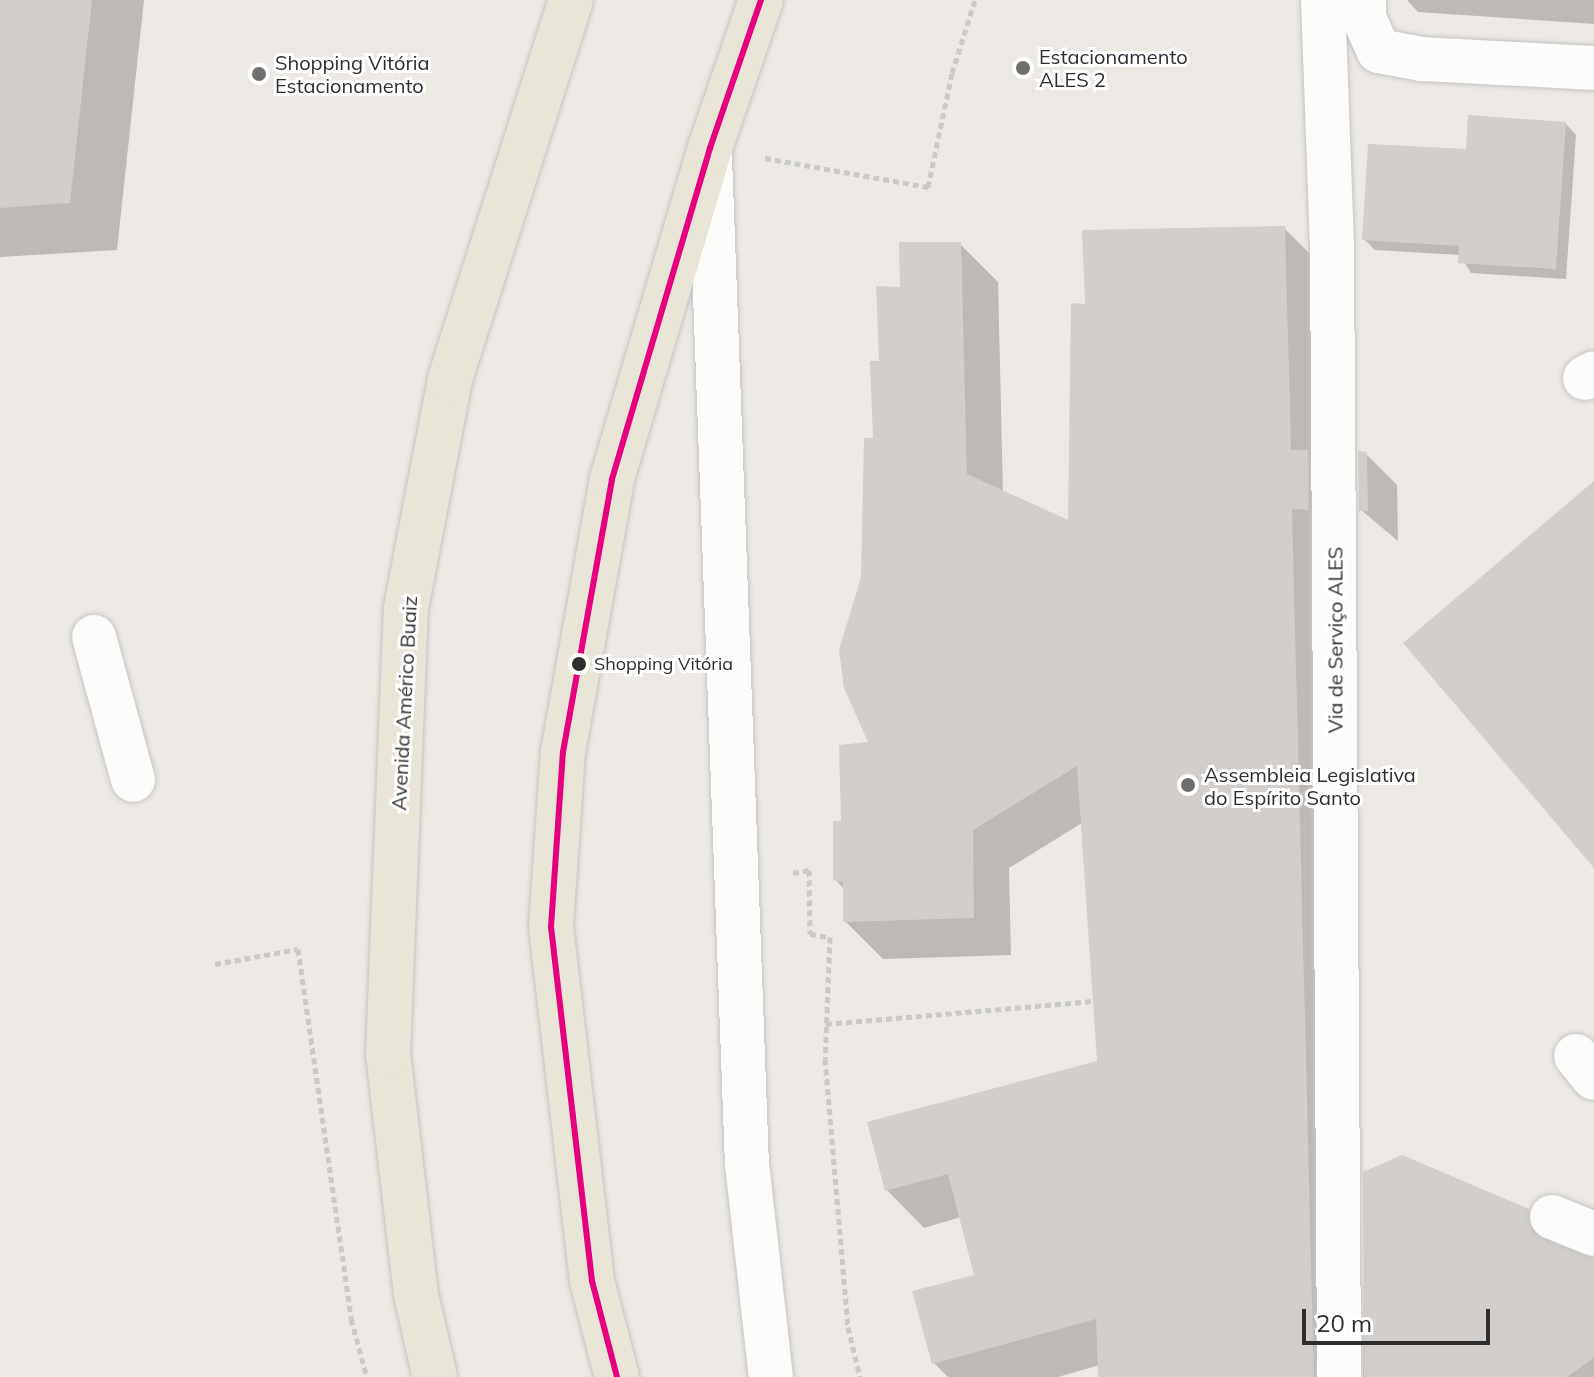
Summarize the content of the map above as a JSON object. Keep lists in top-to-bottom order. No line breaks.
{"streets":{"main road":["Avenida Américo Buaiz"],"lane":["Via de Serviço ALES"]},"places":["Estacionamento ALES 2","Shopping Vitória Estacionamento","Shopping Vitória","Assembleia Legislativa do Espírito Santo"],"scale_bar":"20 m"}
